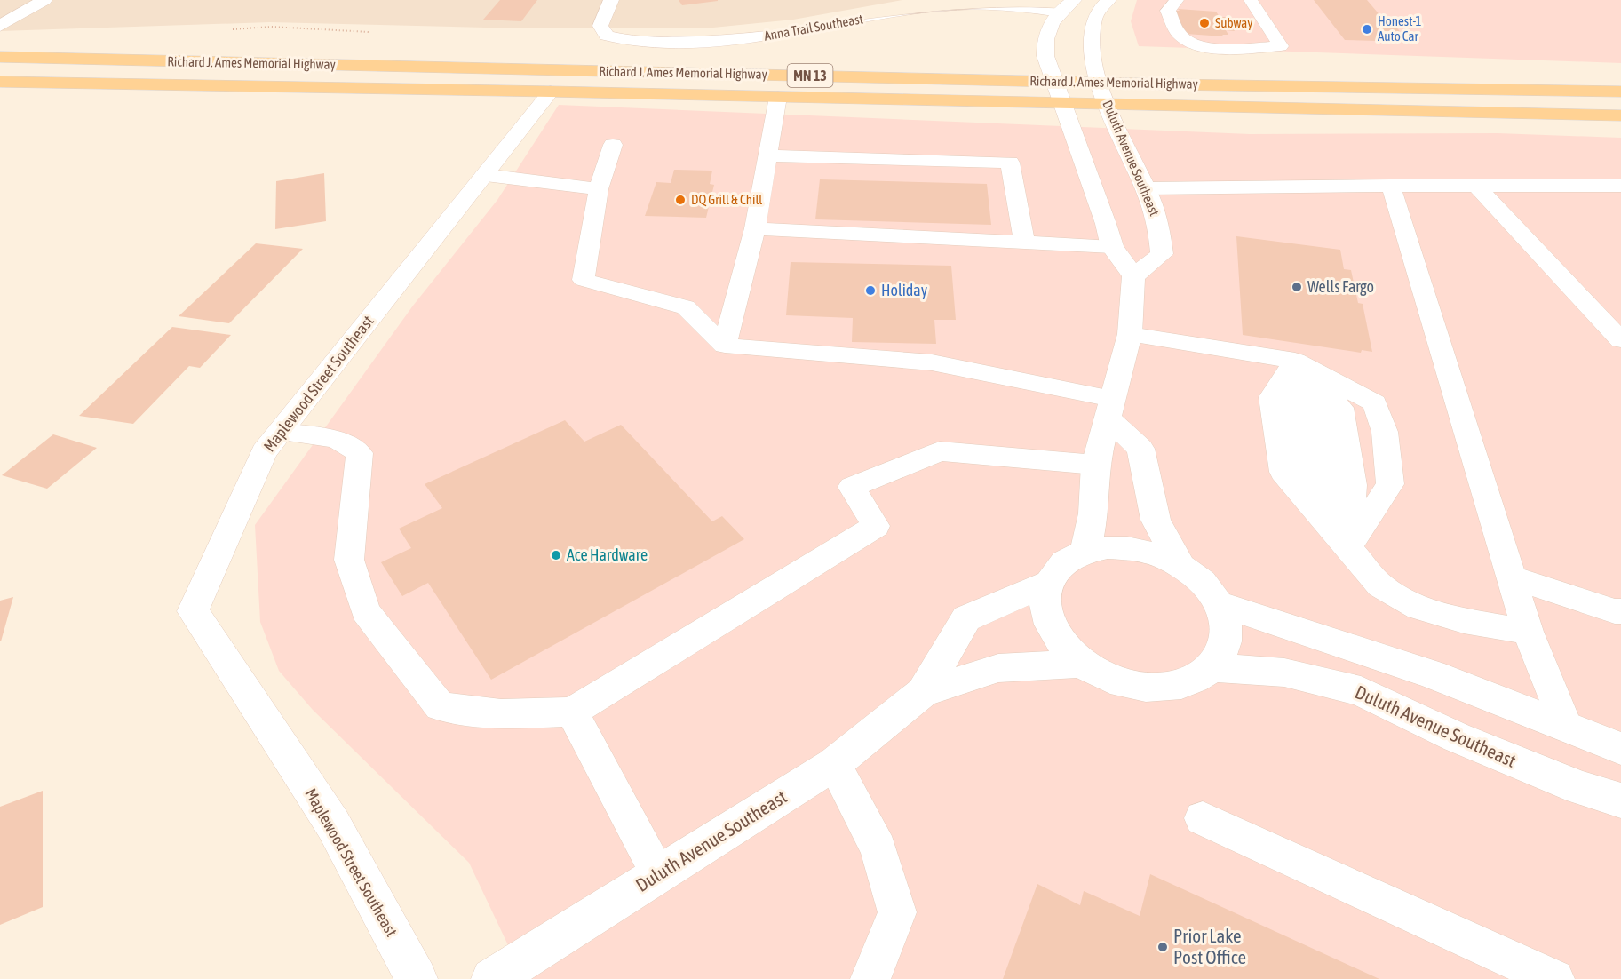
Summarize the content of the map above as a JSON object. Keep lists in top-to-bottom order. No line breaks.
{"streets":{"main road":["Richard J. Ames Memorial Highway","MN 13"],"street":["Anna Trail Southeast","Duluth Avenue Southeast","Maplewood Street Southeast"]},"crossings":[["Richard J. Ames Memorial Highway","Duluth Avenue Southeast"],["Richard J. Ames Memorial Highway","Maplewood Street Southeast"]],"places":["Subway","Honest-1 Auto Car","DQ Grill & Chill","Wells Fargo","Holiday","Ace Hardware","Prior Lake Post Office"]}
